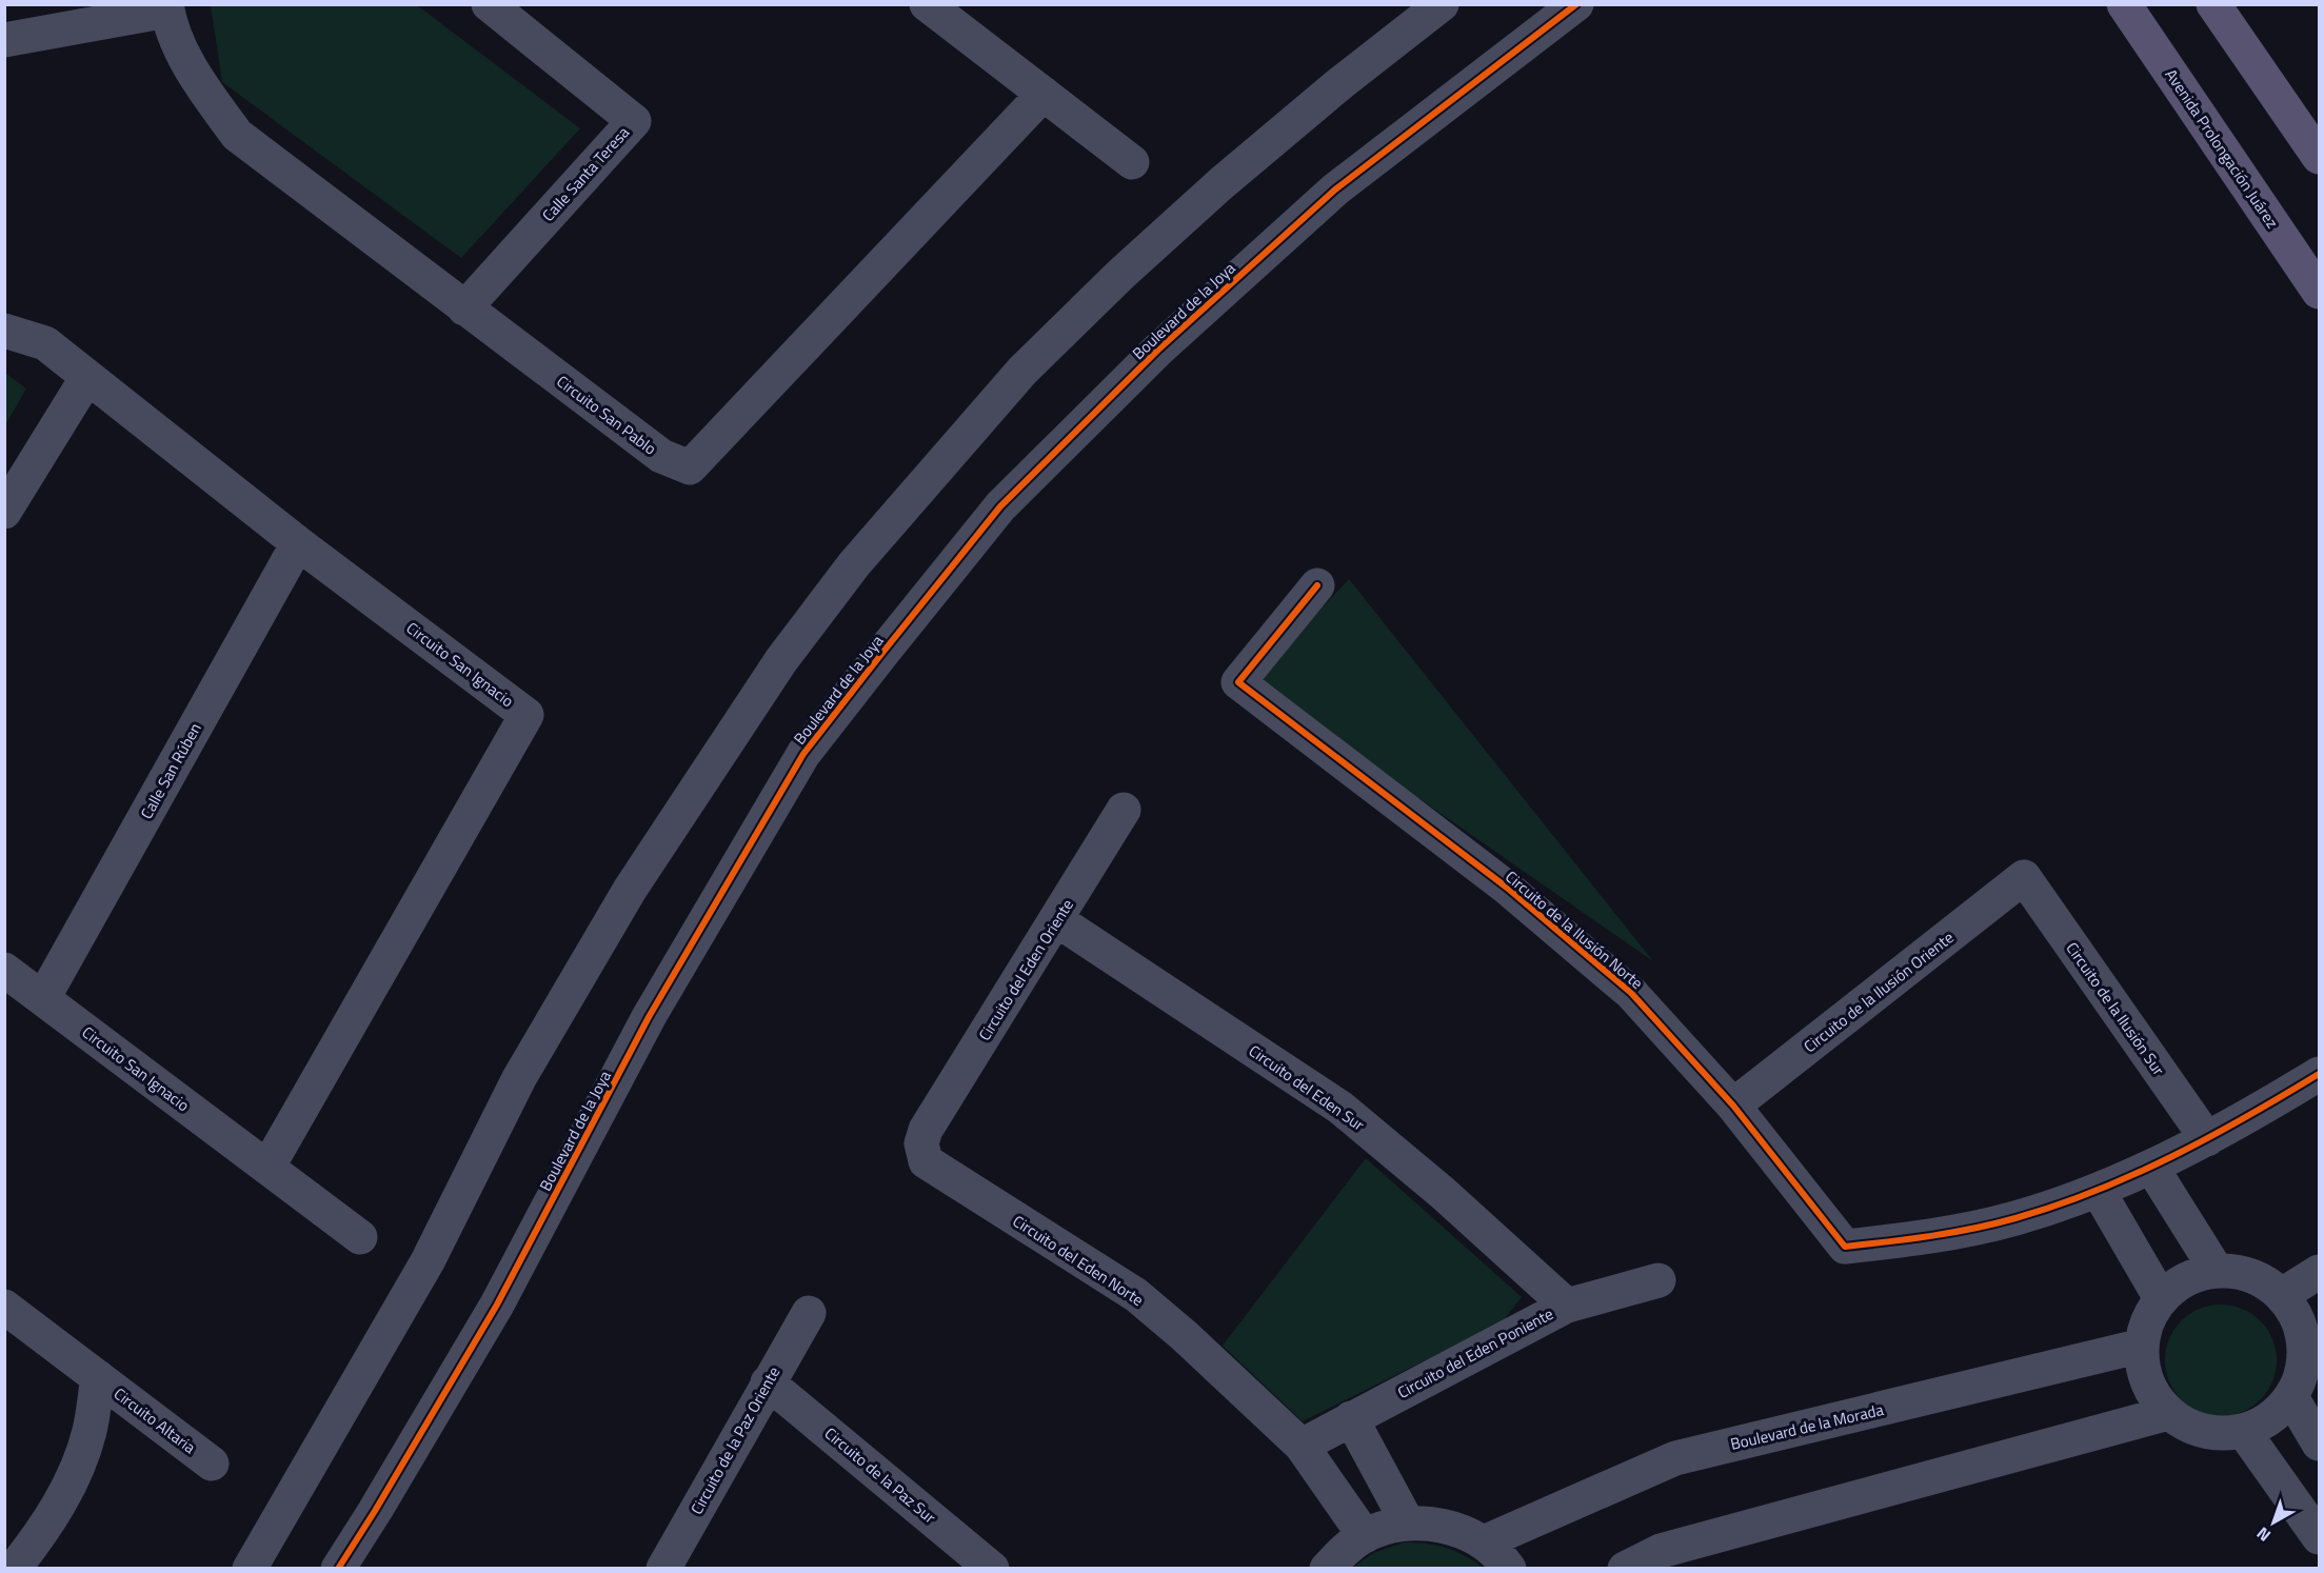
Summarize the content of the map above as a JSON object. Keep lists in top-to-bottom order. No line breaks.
{"streets":{"main road":["Avenida Prolongación Juárez"],"street":["Calle Santa Teresa","Boulevard de la Joya","Circuito San Pablo","Circuito San Ignacio","Calle San Rúben","Circuito de la Ilusión Norte","Circuito del Eden Oriente","Circuito de la Ilusión Oriente","Circuito de la Ilusión Sur","Circuito del Eden Sur","Circuito del Eden Norte","Circuito del Eden Poniente","Circuito Altaria","Boulevard de la Morada","Circuito de la Paz Oriente","Circuito de la Paz Sur"]},"crossings":[["Calle Santa Teresa","Circuito San Pablo"],["Circuito San Ignacio","Calle San Rúben"],["Circuito de la Ilusión Norte","Circuito de la Ilusión Oriente"],["Circuito del Eden Oriente","Circuito del Eden Sur"],["Circuito del Eden Oriente","Circuito del Eden Norte"],["Circuito de la Ilusión Oriente","Circuito de la Ilusión Sur"],["Circuito del Eden Sur","Circuito del Eden Poniente"],["Circuito del Eden Norte","Circuito del Eden Poniente"],["Circuito de la Paz Oriente","Circuito de la Paz Sur"]],"north":"bottom left"}
